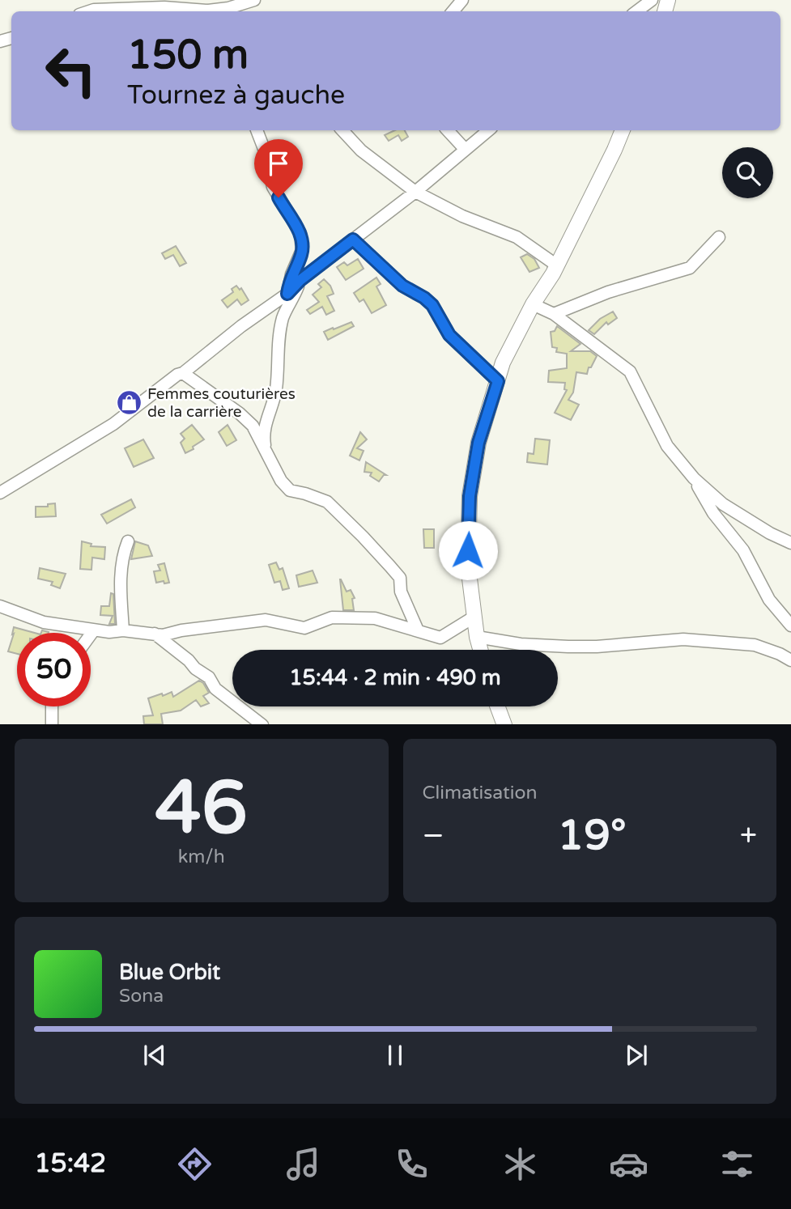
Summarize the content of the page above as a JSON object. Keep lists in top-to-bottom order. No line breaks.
{"places":{"shop":["Femmes couturières de la carrière"]},"page":{"turn":["150 m","Tournez à gauche"],"limit":"50","trip":"15:44 · 2 min · 490 m","tile":[["46","km/h"],"Climatisation"],"heat":["−","19°","+"],"song":["Blue Orbit","Sona"],"tabs":"15:42"}}
